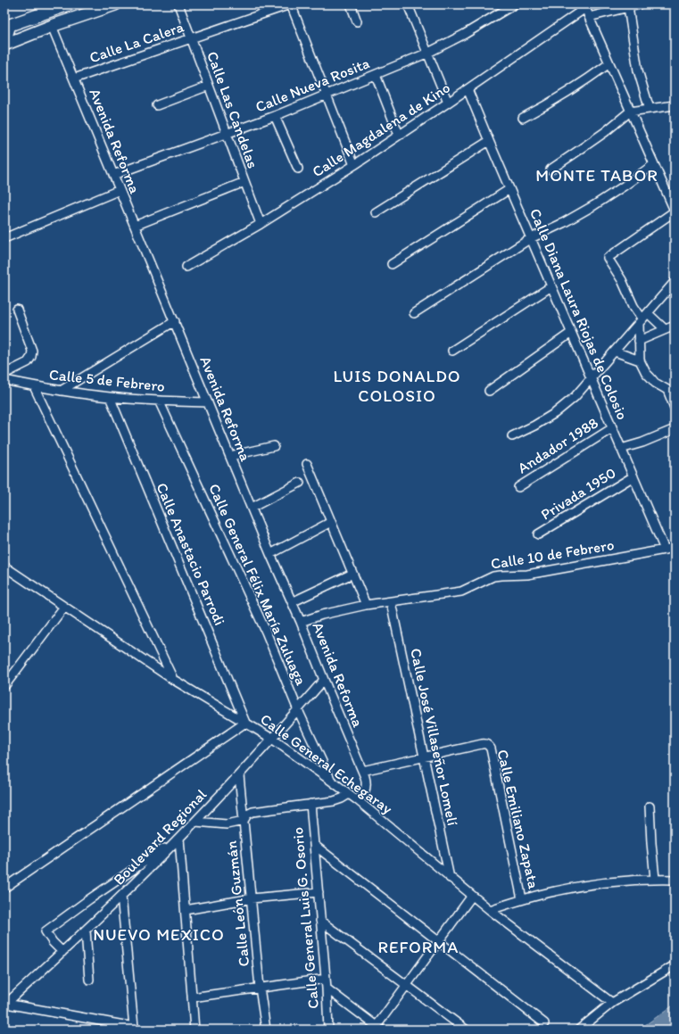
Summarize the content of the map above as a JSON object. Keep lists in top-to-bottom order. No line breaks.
{"streets":{"street":["Calle La Calera","Calle Nueva Rosita","Calle Las Candelas","Calle Magdalena de Kino","Avenida Reforma","Calle Diana Laura Riojas de Colosio","Calle 5 de Febrero","Andador 1988","Privada 1950","Calle Anastacio Parrodi","Calle 10 de Febrero","Calle General Félix María Zuluaga","Calle José Villaseñor Lomelí","Calle General Echegaray","Calle Emiliano Zapata","Boulevard Regional","Calle León Guzmán","Calle General Luis G. Osorio"]},"crossings":[["Calle La Calera","Calle Las Candelas"],["Calle La Calera","Avenida Reforma"],["Calle Nueva Rosita","Calle Las Candelas"],["Calle Nueva Rosita","Avenida Reforma"],["Calle Las Candelas","Calle Magdalena de Kino"],["Calle Magdalena de Kino","Calle Diana Laura Riojas de Colosio"],["Avenida Reforma","Calle 5 de Febrero"],["Avenida Reforma","Calle 10 de Febrero"],["Avenida Reforma","Calle General Echegaray"],["Avenida Reforma","Boulevard Regional"],["Calle Diana Laura Riojas de Colosio","Andador 1988"],["Calle Diana Laura Riojas de Colosio","Privada 1950"],["Calle Diana Laura Riojas de Colosio","Calle 10 de Febrero"],["Calle 5 de Febrero","Calle Anastacio Parrodi"],["Calle 5 de Febrero","Calle General Félix María Zuluaga"],["Calle Anastacio Parrodi","Calle General Echegaray"],["Calle 10 de Febrero","Calle José Villaseñor Lomelí"],["Calle General Félix María Zuluaga","Calle General Echegaray"],["Calle General Félix María Zuluaga","Boulevard Regional"],["Calle José Villaseñor Lomelí","Calle General Echegaray"],["Calle José Villaseñor Lomelí","Calle Emiliano Zapata"],["Calle General Echegaray","Boulevard Regional"],["Boulevard Regional","Calle León Guzmán"]],"districts":["MONTE TABOR","LUIS DONALDO COLOSIO","NUEVO MEXICO","REFORMA"]}
